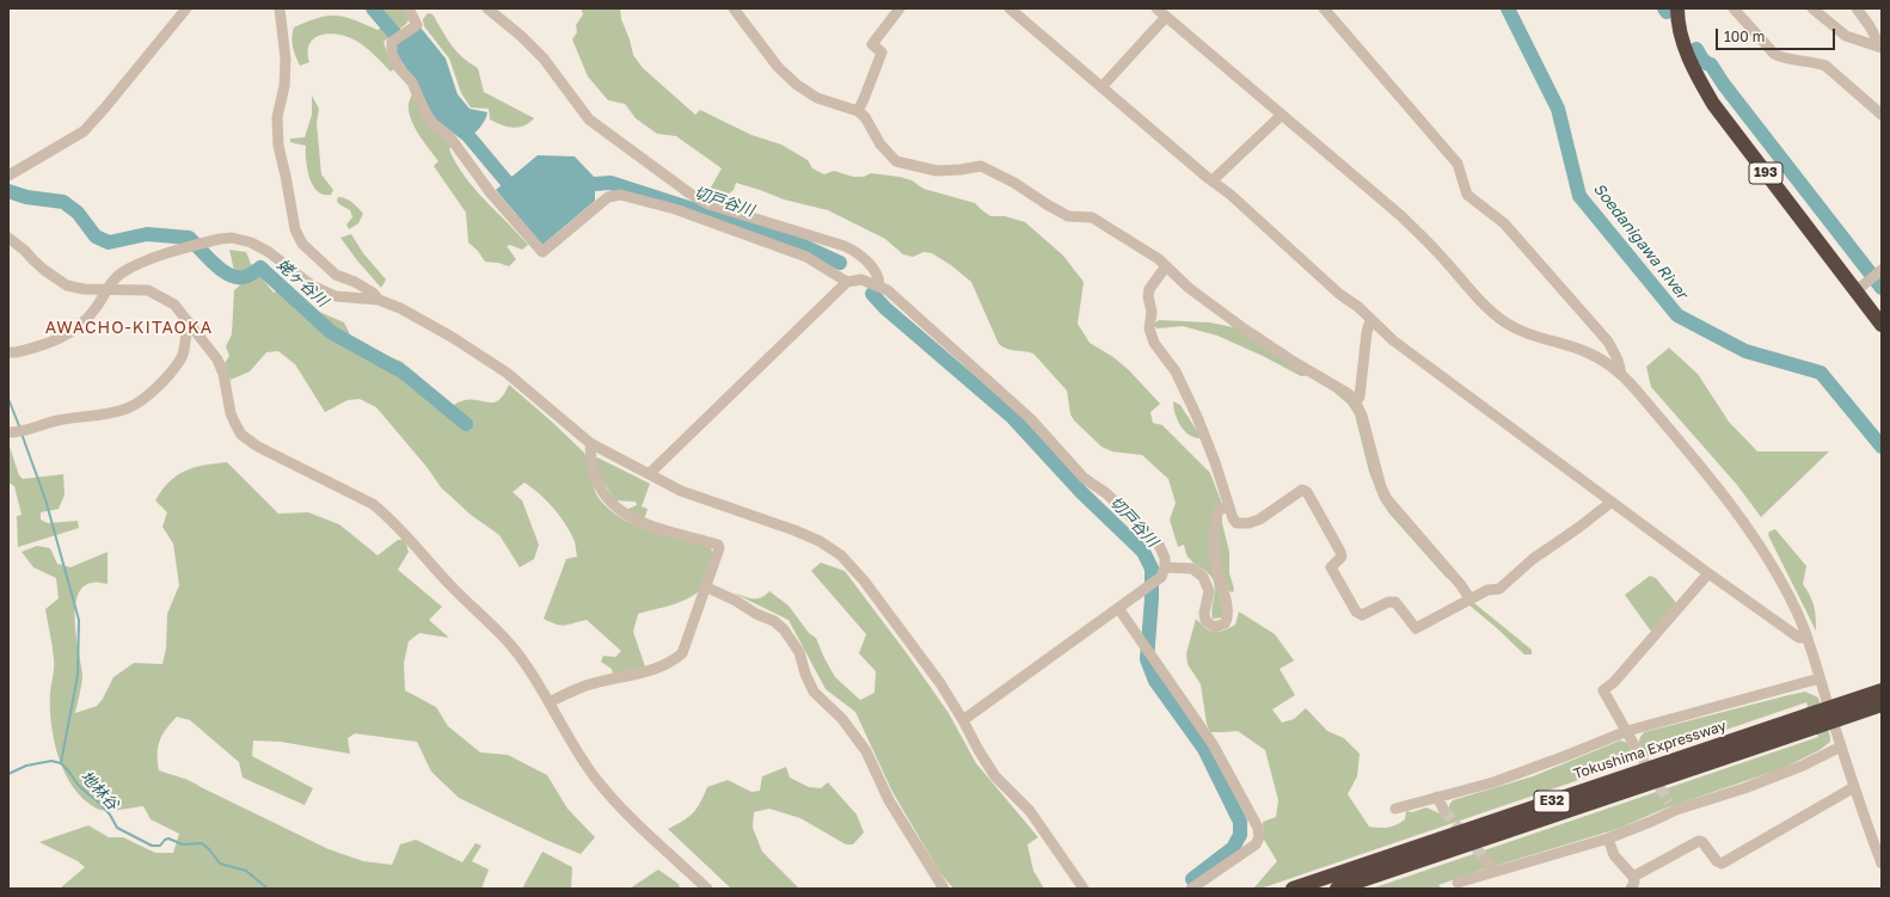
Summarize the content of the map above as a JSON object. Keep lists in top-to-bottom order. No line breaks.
{"streets":{"highway":["193","Tokushima Expressway","E32"]},"districts":["AWACHO-KITAOKA"],"water":["切戸谷川","Soedanigawa River","姥ヶ谷川","地林谷"],"scale_bar":"100 m"}
